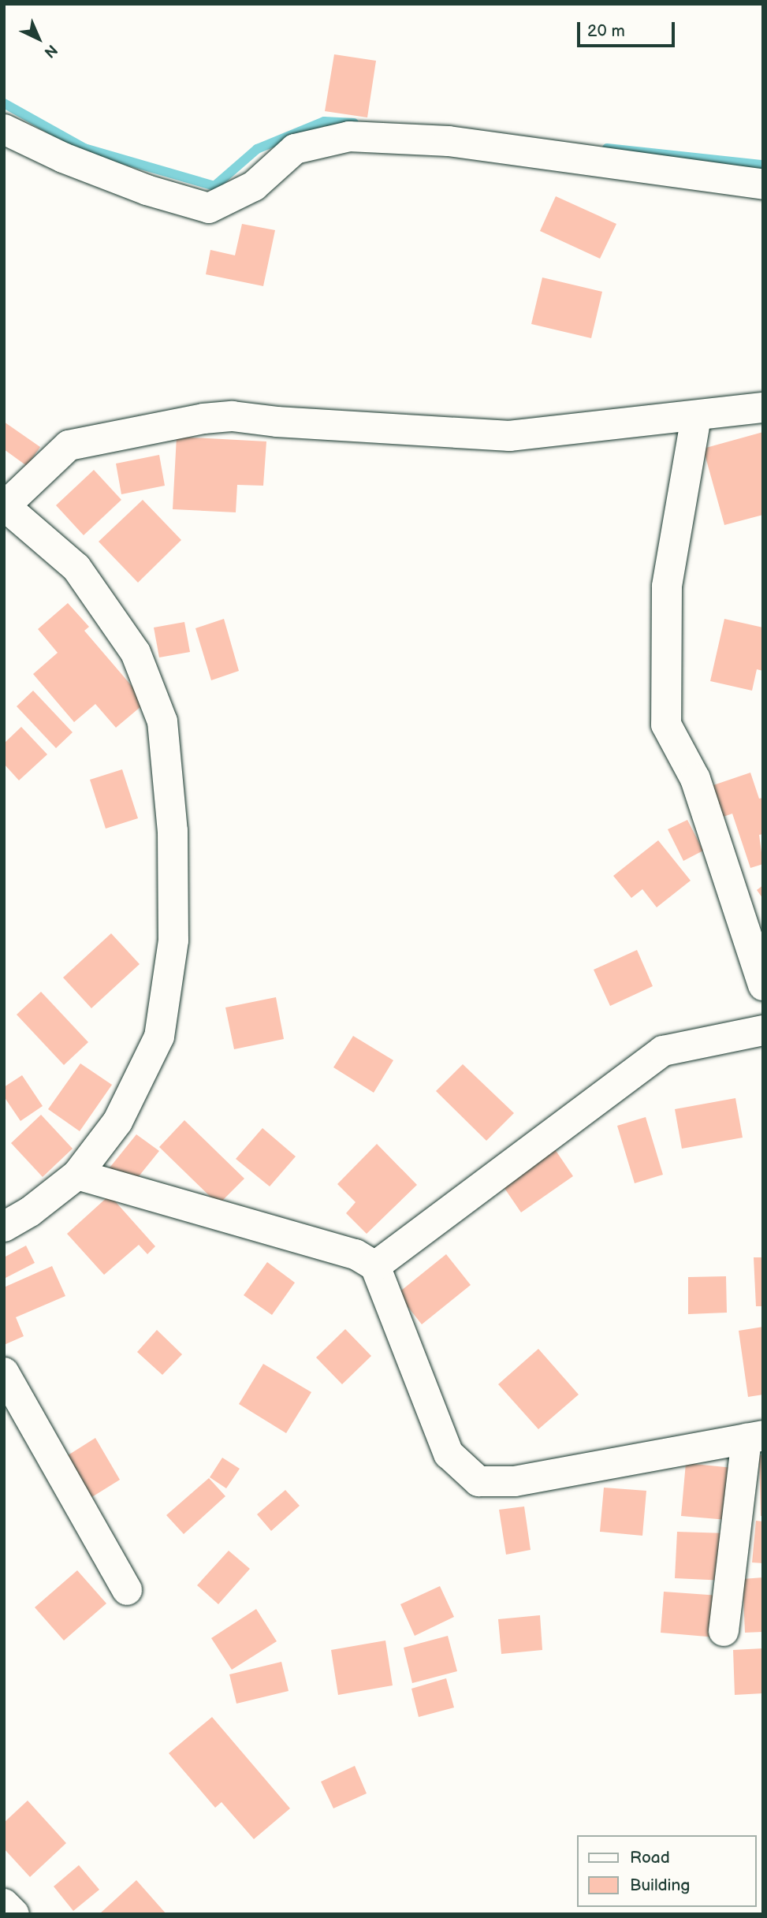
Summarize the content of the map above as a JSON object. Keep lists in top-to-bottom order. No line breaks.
{"legend":["Road","Building"],"scale_bar":"20 m","north":"bottom right"}
